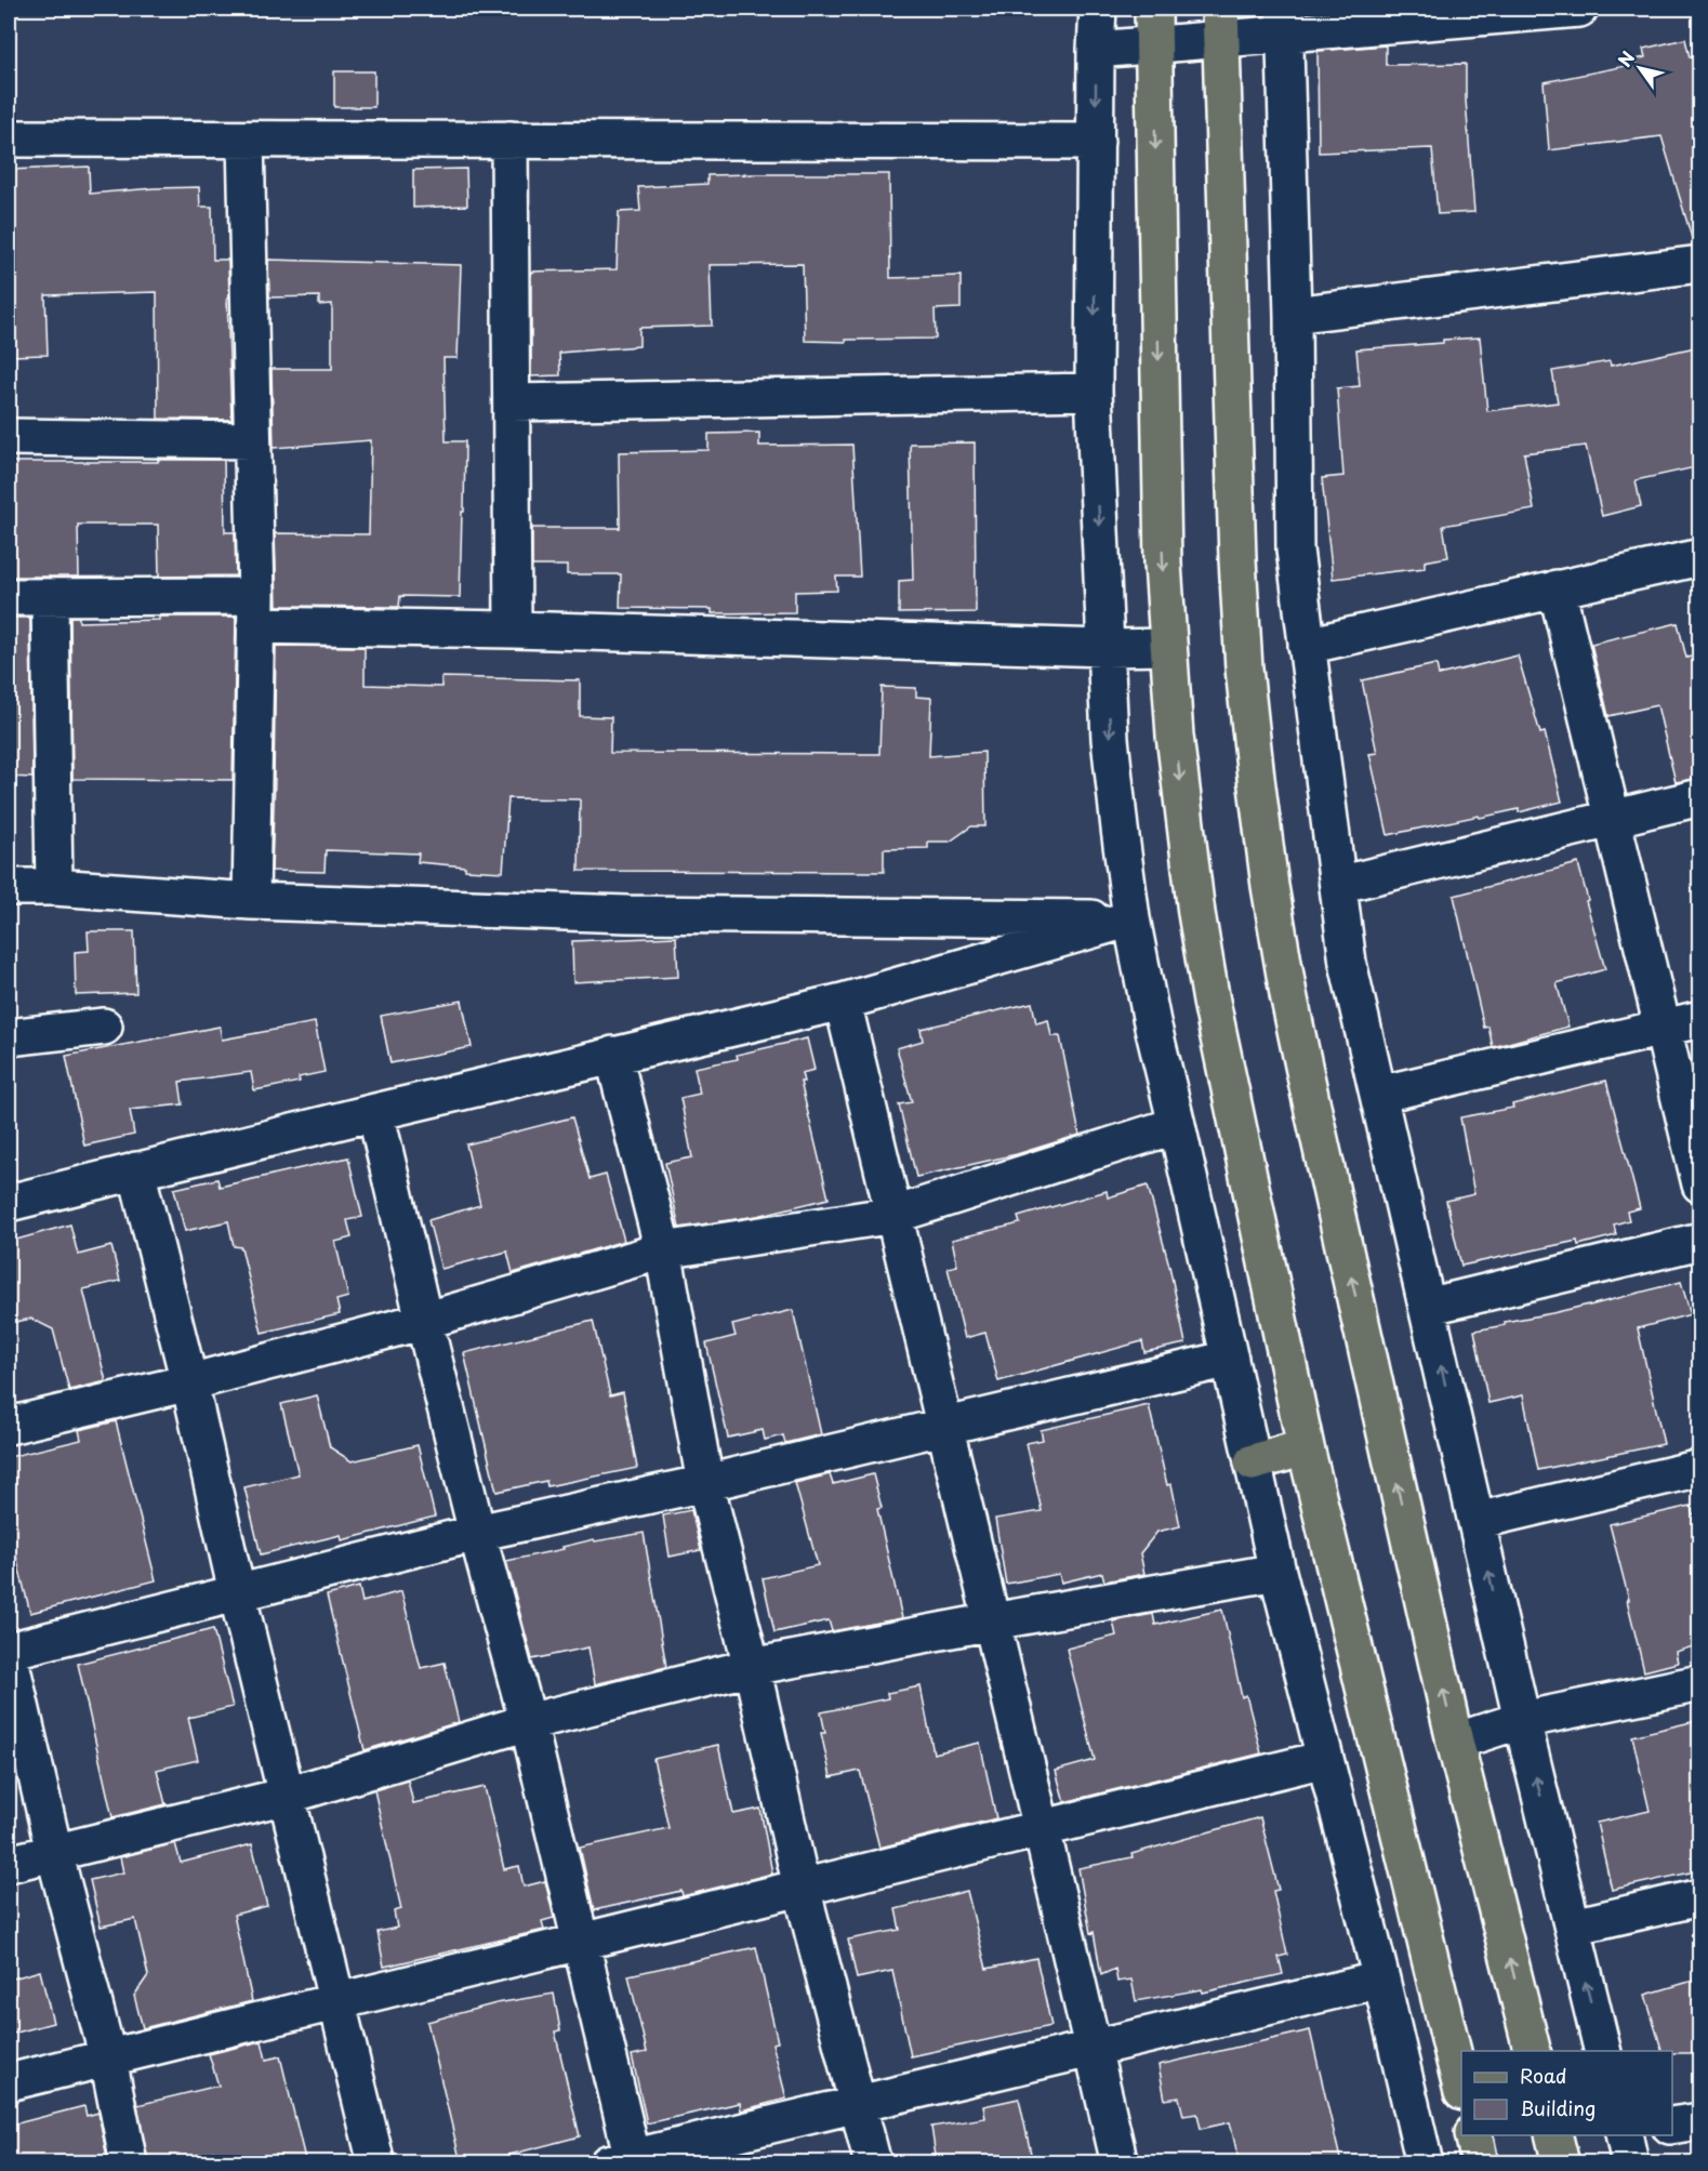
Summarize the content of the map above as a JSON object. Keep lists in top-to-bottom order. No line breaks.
{"legend":["Road","Building"],"north":"top left"}
